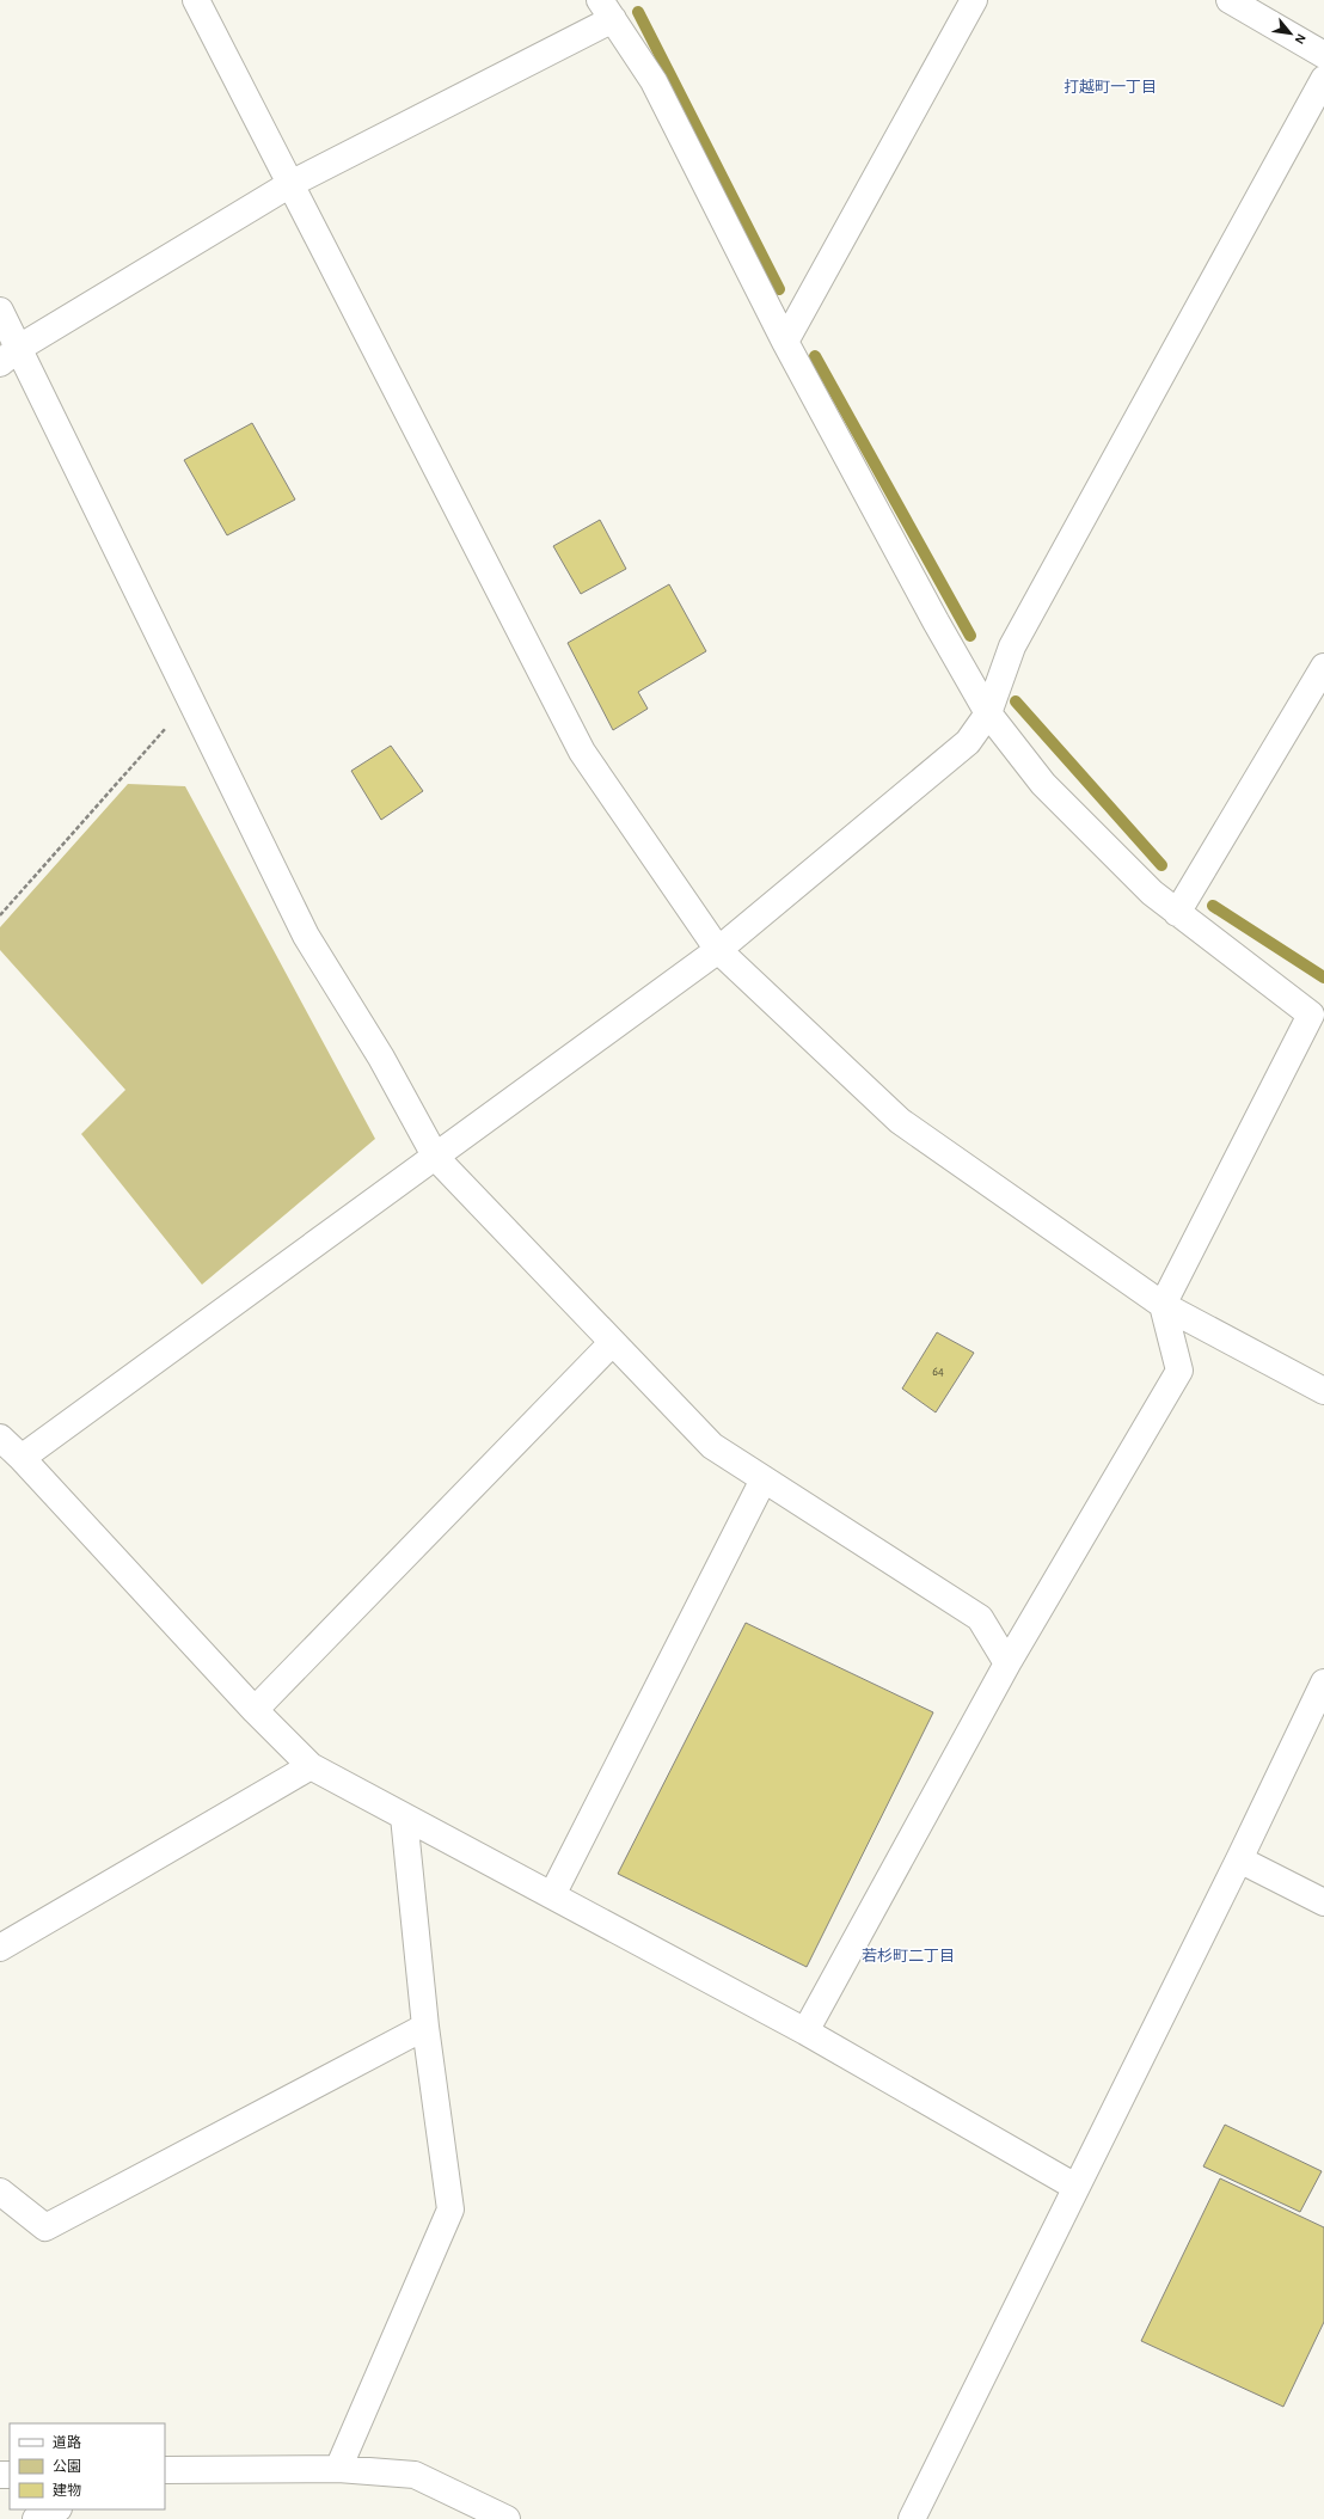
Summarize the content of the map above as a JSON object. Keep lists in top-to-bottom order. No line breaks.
{"districts":["打越町一丁目","若杉町二丁目"],"house_numbers":["64"],"legend":["道路","公園","建物"],"north":"bottom right"}
